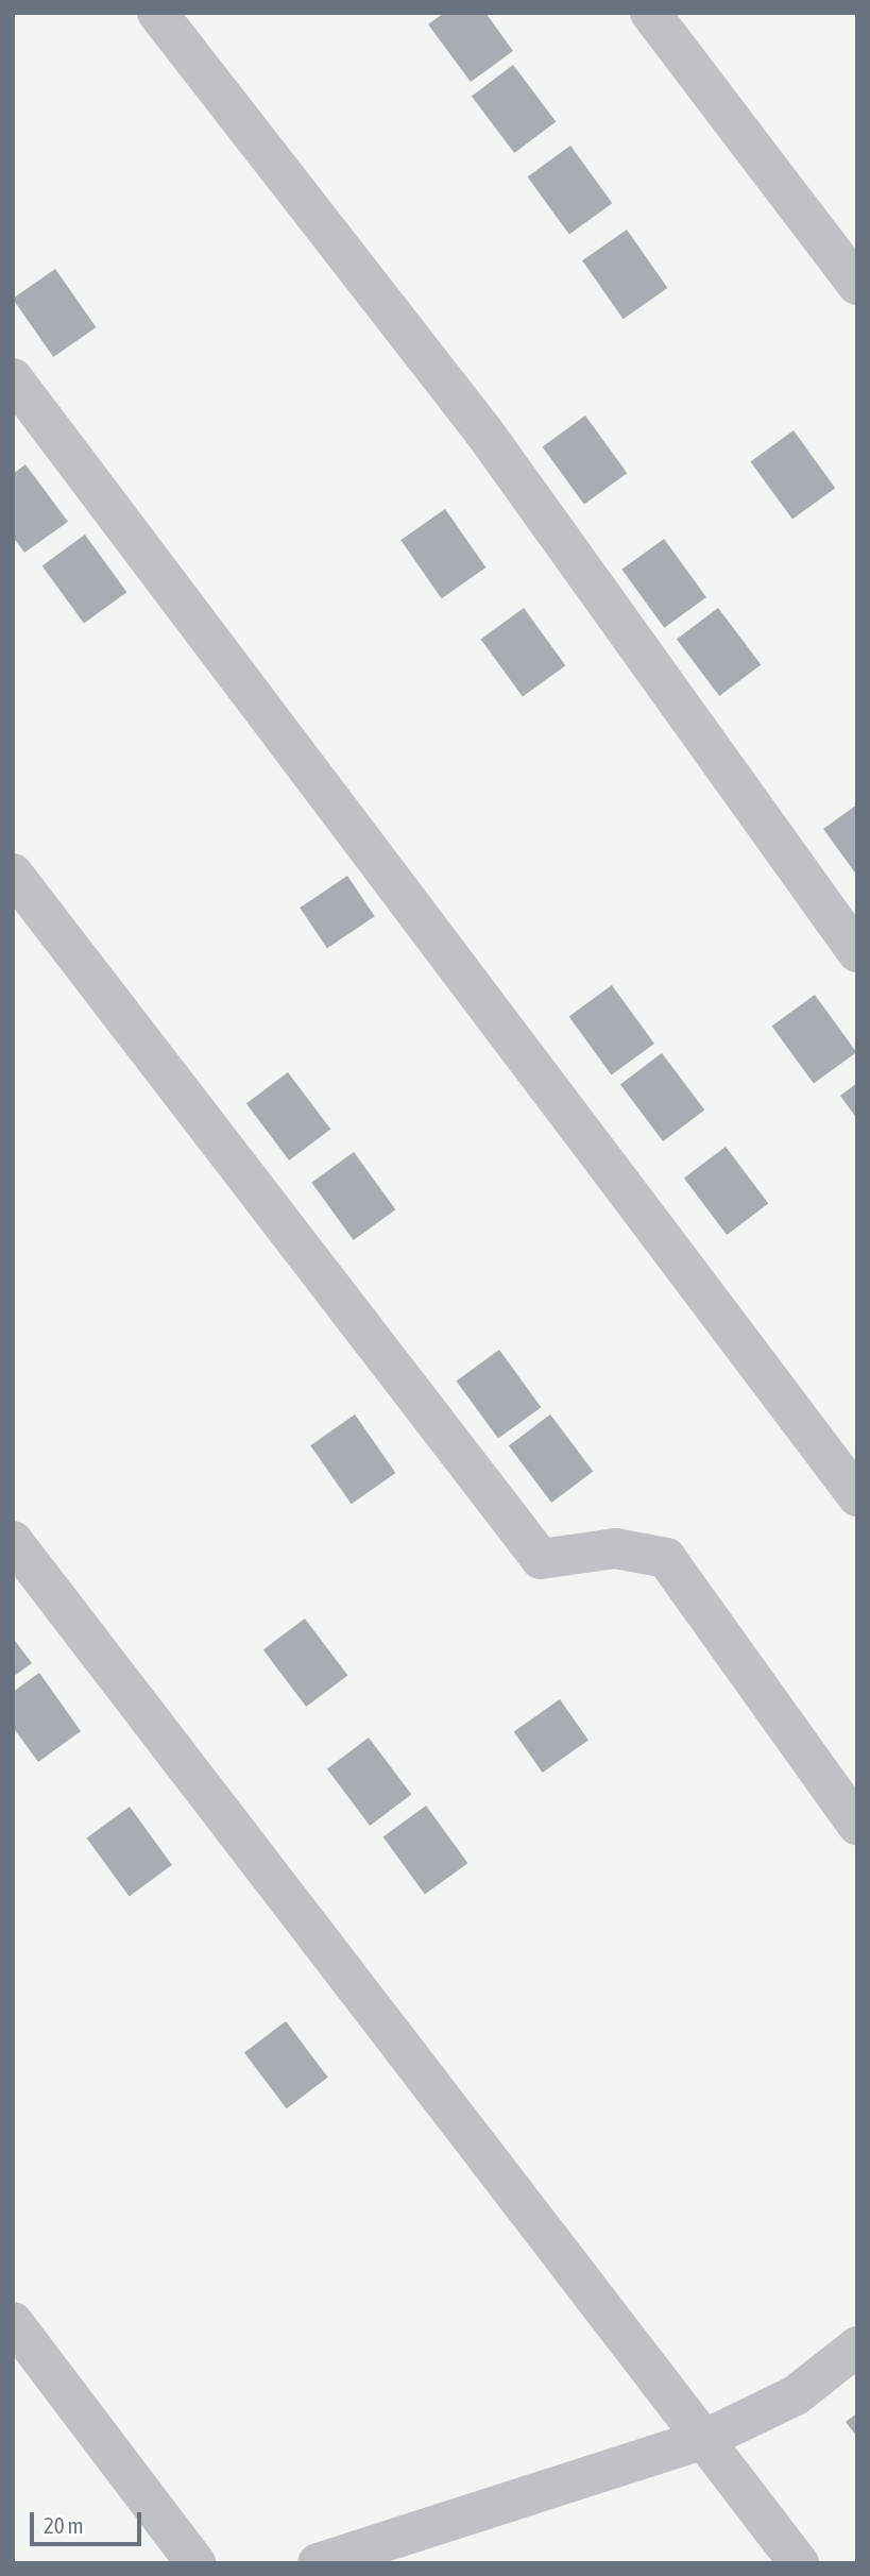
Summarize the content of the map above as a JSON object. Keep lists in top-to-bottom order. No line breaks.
{"scale_bar":"20 m"}
